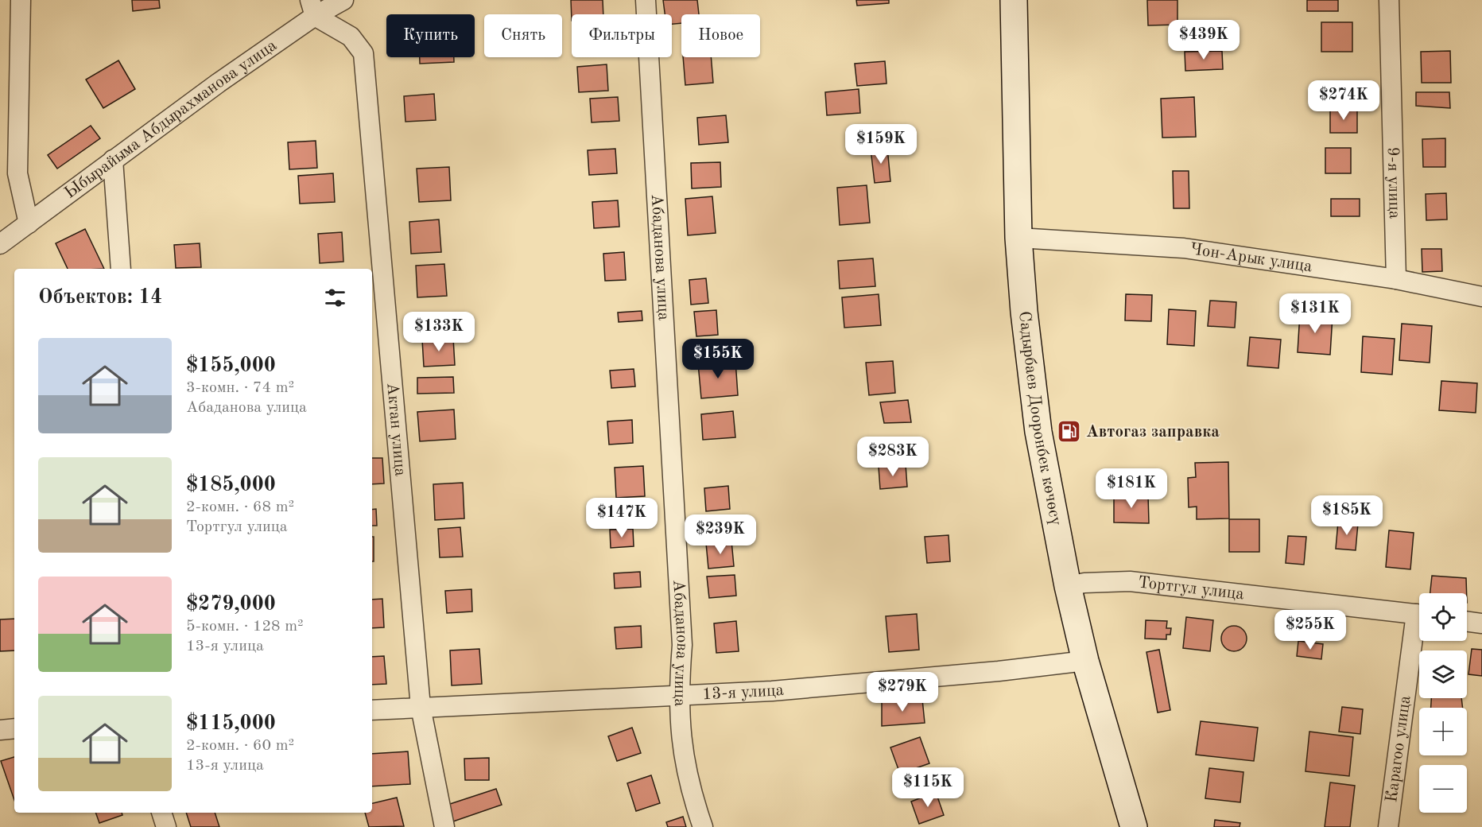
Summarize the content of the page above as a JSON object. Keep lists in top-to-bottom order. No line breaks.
{"streets":{"main road":["Садырбаев Дооронбек көчөсү"],"street":["Ыбырайыма Абдырахманова улица","9-я улица","Абаданова улица","Чон-Арык улица","Актан улица","Тортгул улица","13-я улица","Карагоо улица"]},"crossings":[["Ыбырайыма Абдырахманова улица","Актан улица"],["9-я улица","Чон-Арык улица"],["Абаданова улица","13-я улица"],["Чон-Арык улица","Садырбаев Дооронбек көчөсү"],["Садырбаев Дооронбек көчөсү","Тортгул улица"],["Садырбаев Дооронбек көчөсү","13-я улица"],["Актан улица","13-я улица"]],"places":{"fuel station":["Автогаз заправка"]},"page":{"chip":["Купить","Снять","Фильтры","Новое"],"price":["$439K","$274K","$159K","$131K","$133K","$155K","$283K","$181K","$185K","$147K","$239K","$255K","$279K","$115K"],"heading":"Объектов: 14","list":[{"name":"$155,000","note":"3-комн. · 74 m² · Абаданова улица"},{"name":"$185,000","note":"2-комн. · 68 m² · Тортгул улица"},{"name":"$279,000","note":"5-комн. · 128 m² · 13-я улица"},{"name":"$115,000","note":"2-комн. · 60 m² · 13-я улица"}],"map_buttons":["+","−"]}}
